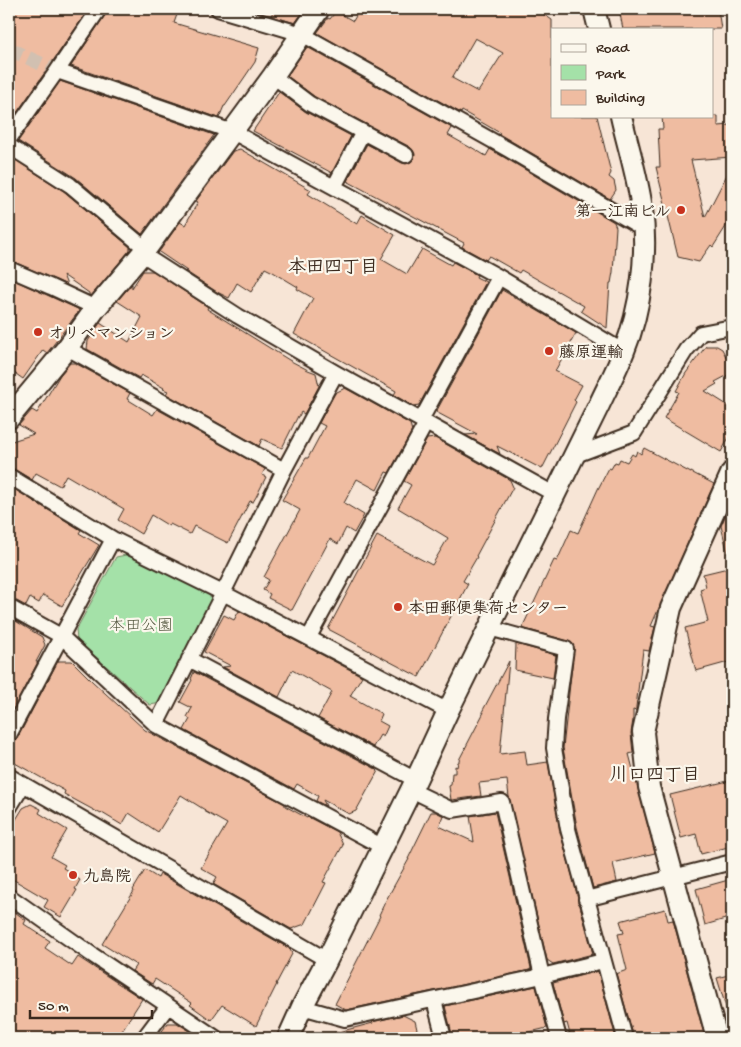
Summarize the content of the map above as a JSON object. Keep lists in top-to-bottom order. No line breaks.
{"districts":["本田四丁目","川口四丁目"],"parks":["本田公園"],"places":["第一江南ビル","オリベマンション","藤原運輸","本田郵便集荷センター","九島院"],"legend":["Road","Park","Building"],"scale_bar":"50 m"}
